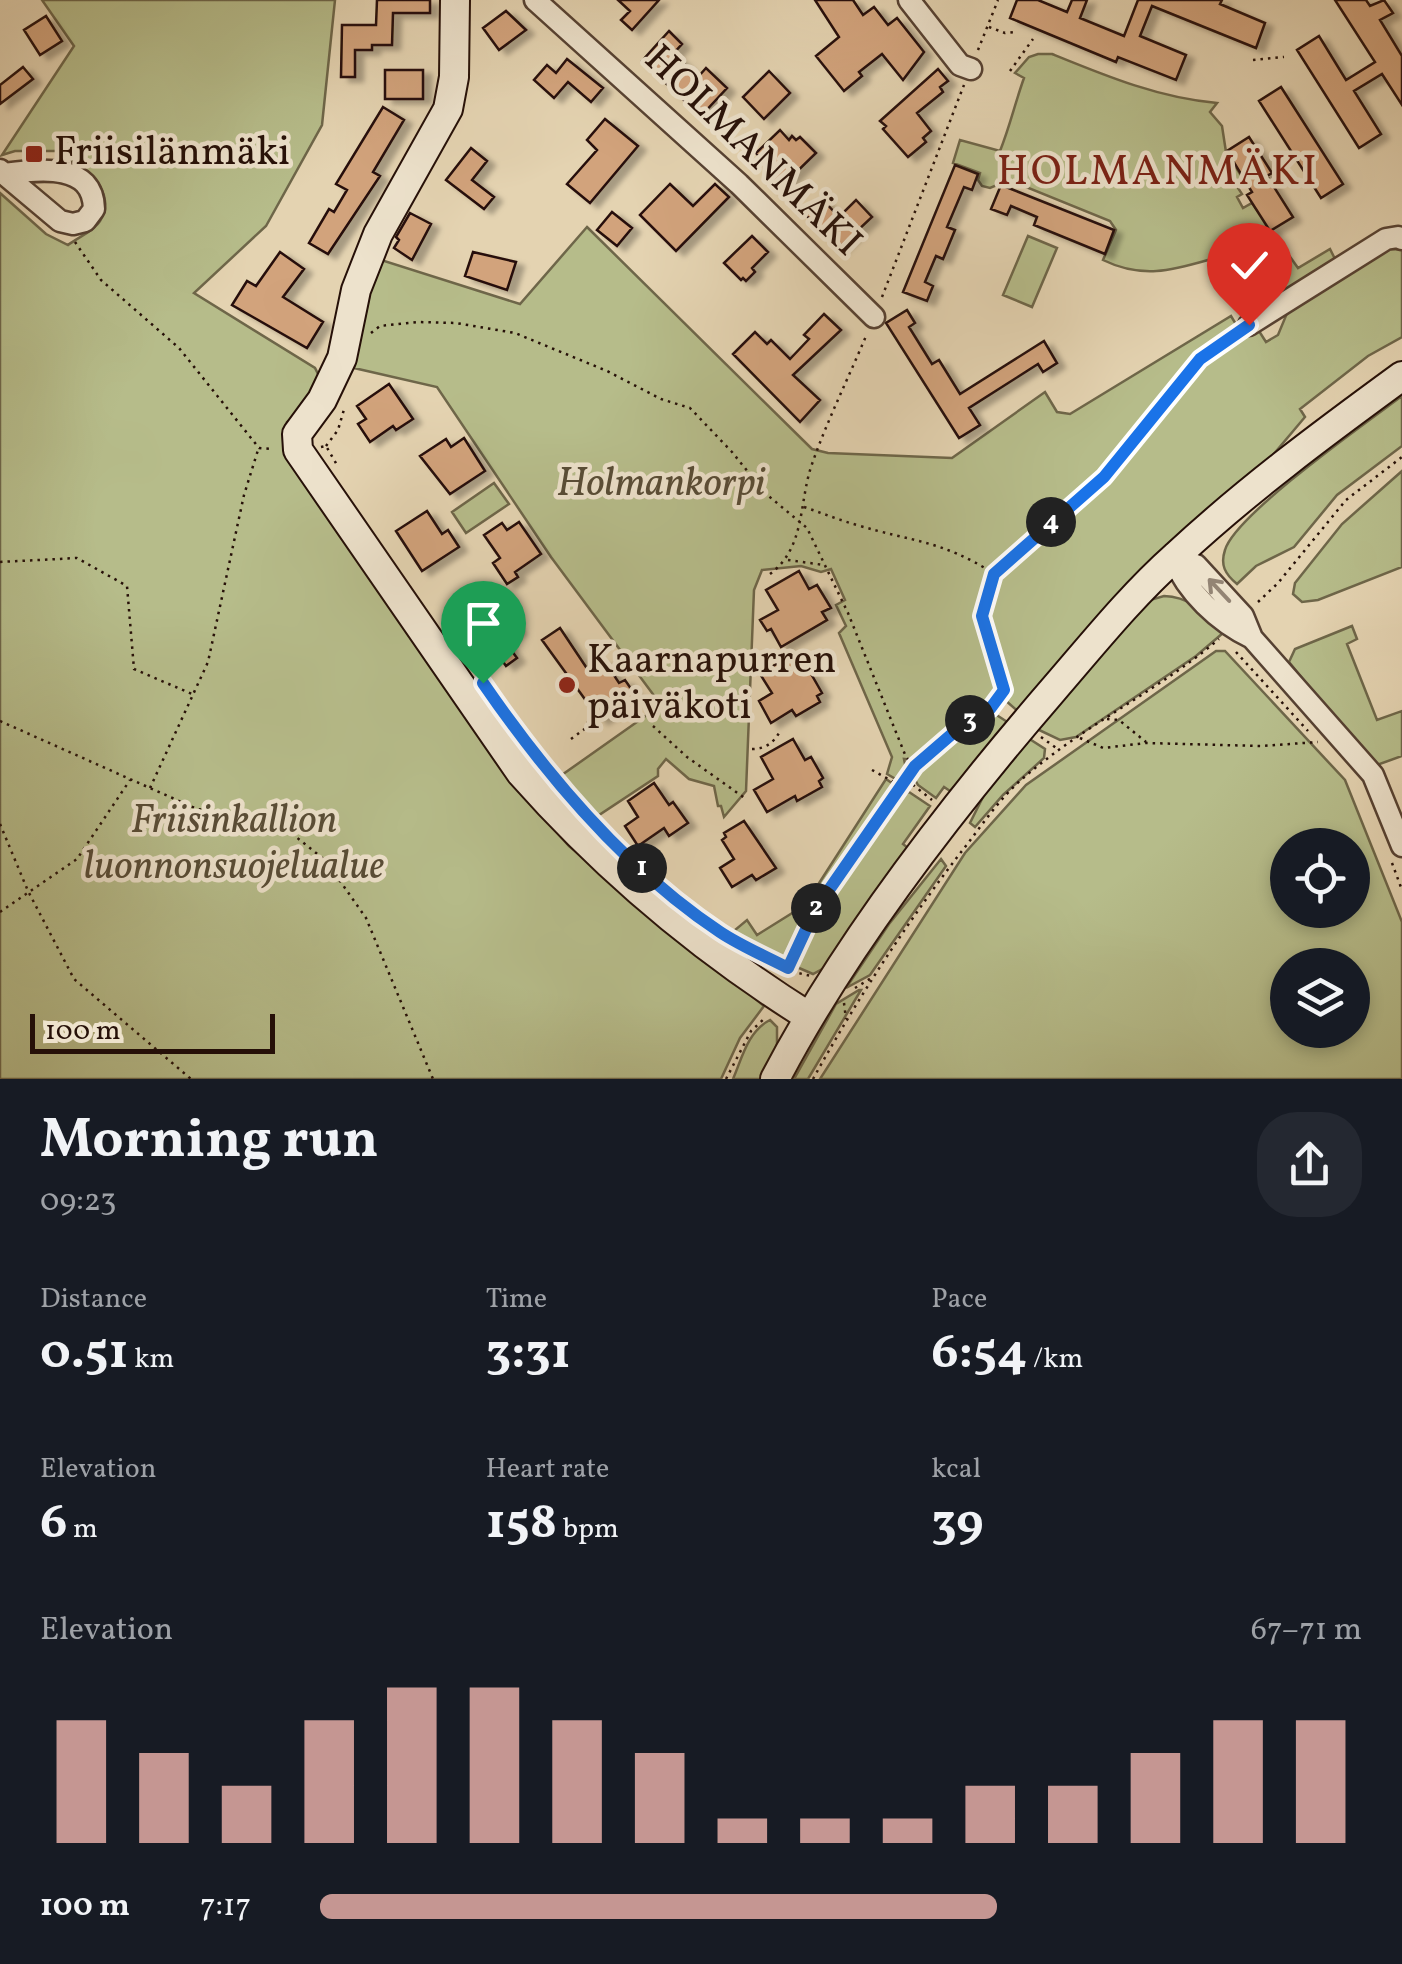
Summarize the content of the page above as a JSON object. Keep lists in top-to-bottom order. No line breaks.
{"streets":{"street":["HOLMANMÄKI"]},"districts":["HOLMANMÄKI"],"parks":["Holmankorpi","Friisinkallion luonnonsuojelualue"],"places":{"transit":["Friisilänmäki"],"other":["Kaarnapurren päiväkoti"]},"scale_bar":"100 m","page":{"pins":["4","3","1","2"],"scale":"100 m","heading":["Morning run","09:23"],"stats":[["Distance","0.51 km"],["Time","3:31"],["Pace","6:54 /km"],["Elevation","6 m"],["Heart rate","158 bpm"],["kcal","39"]],"chart":["Elevation","67–71 m"],"list":[{"name":"100 m","note":"7:17"}]}}
